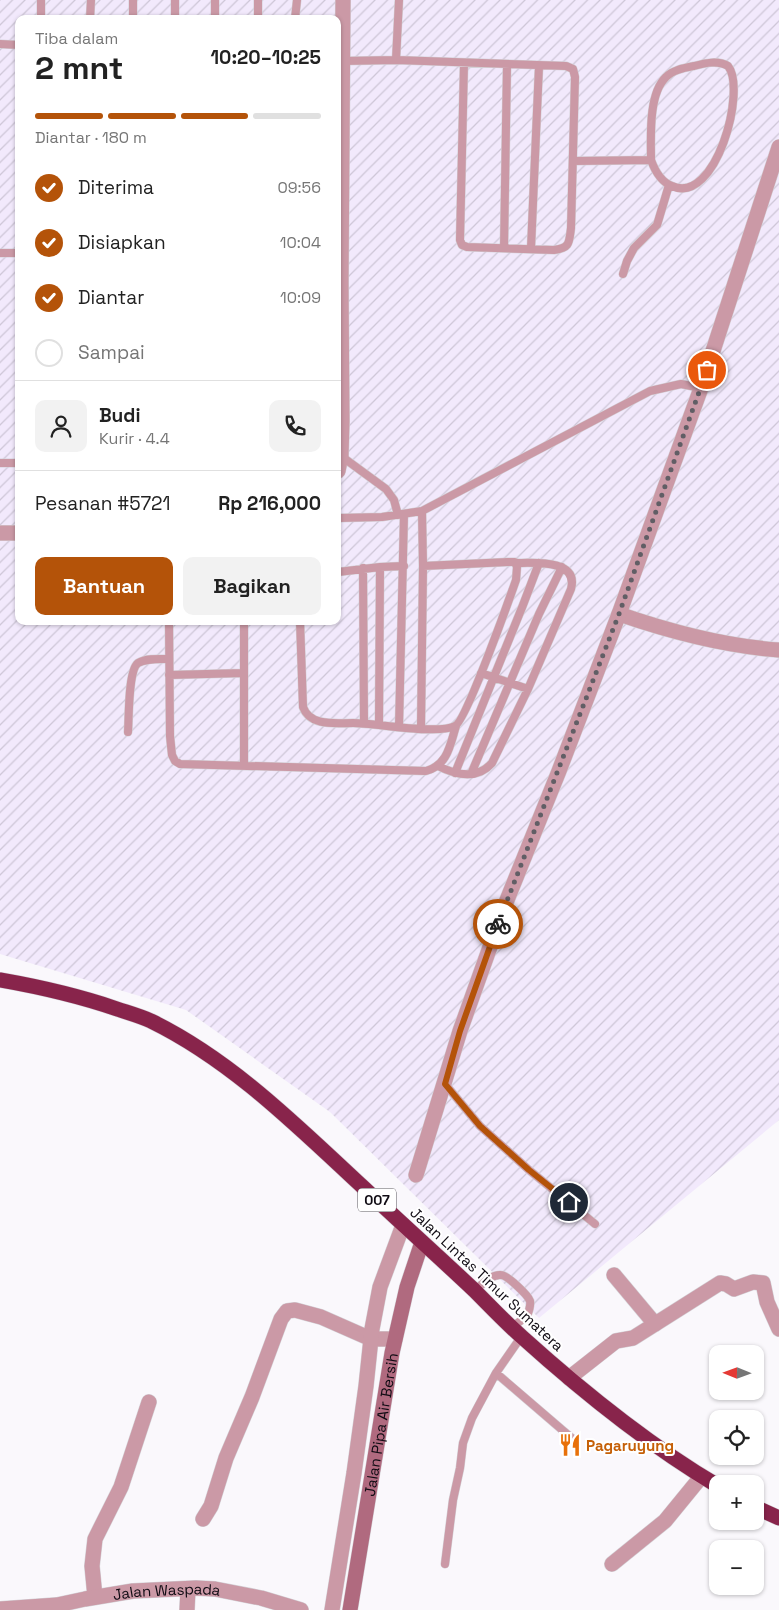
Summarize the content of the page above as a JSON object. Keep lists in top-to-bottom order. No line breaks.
{"streets":{"highway":["007","Jalan Lintas Timur Sumatera"],"street":["Jalan Pipa Air Bersih","Jalan Waspada"]},"crossings":[["Jalan Lintas Timur Sumatera","Jalan Pipa Air Bersih"]],"places":{"restaurant":["Pagaruyung"]},"north":"left","page":{"heading":["2 mnt","Tiba dalam","10:20–10:25"],"panel":["Budi","Kurir · 4.4","Pesanan #5721","Rp 216,000"],"bar":"Diantar · 180 m","list":[["Diterima","09:56"],["Disiapkan","10:04"],["Diantar","10:09"],"Sampai"],"buttons":["Bantuan","Bagikan"],"map_buttons":["+","−"]}}
